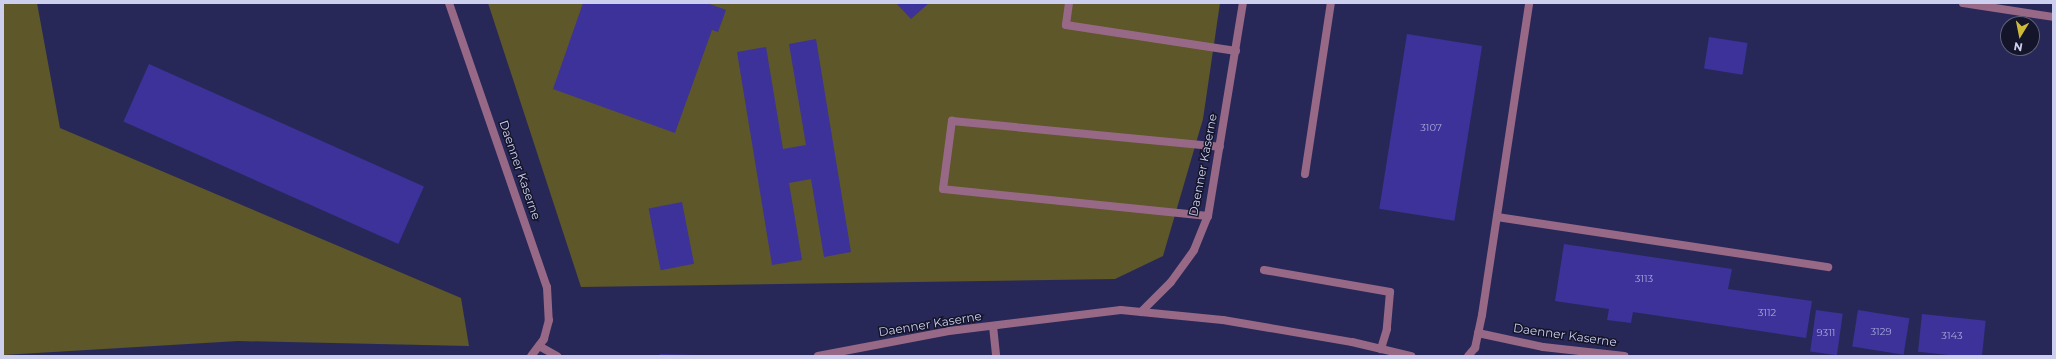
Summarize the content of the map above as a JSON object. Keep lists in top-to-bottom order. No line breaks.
{"streets":{"street":["Daenner Kaserne"]},"house_numbers":["3107","3113","3112","3129","9311","3143"],"north":"bottom"}
